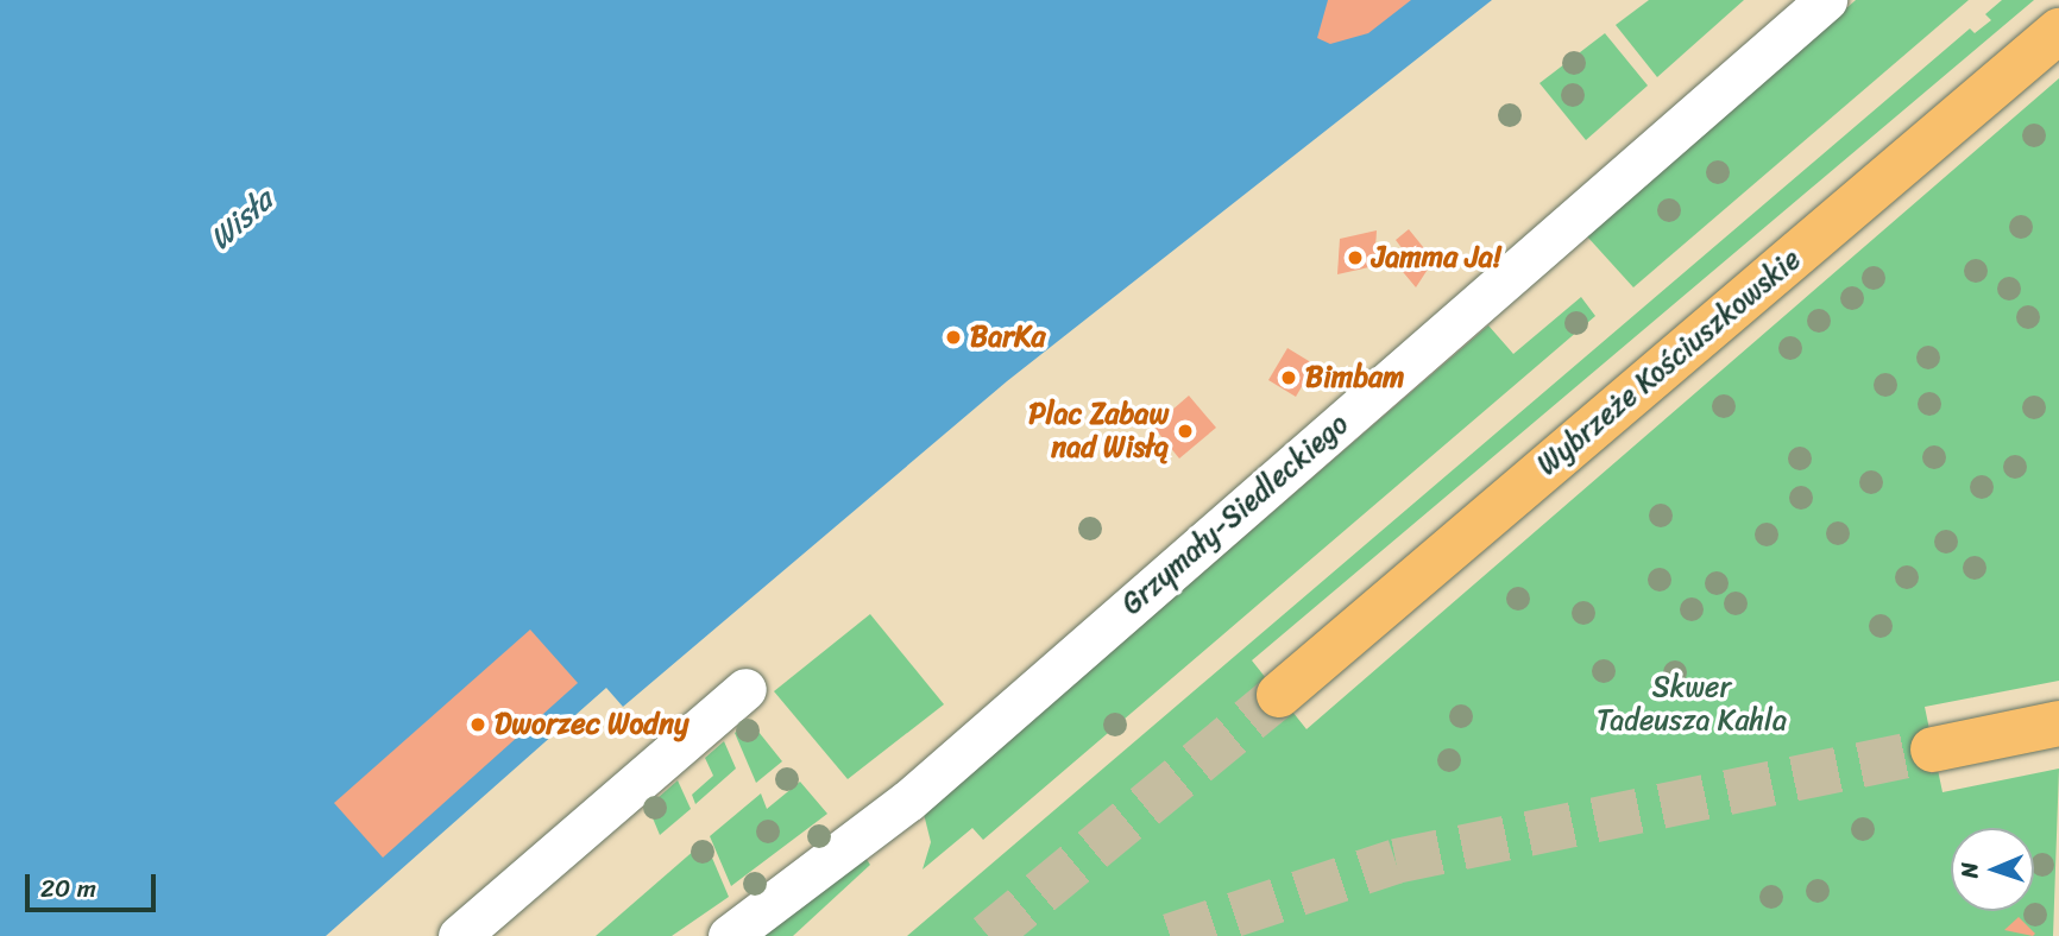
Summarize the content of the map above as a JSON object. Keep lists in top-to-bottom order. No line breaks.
{"streets":{"main road":["Wybrzeże Kościuszkowskie"],"street":["Grzymały-Siedleckiego"]},"water":["Wisła"],"parks":["Skwer Tadeusza Kahla"],"places":["Jamma Ja!","BarKa","Bimbam","Plac Zabaw nad Wisłą","Dworzec Wodny"],"scale_bar":"20 m","north":"left"}
